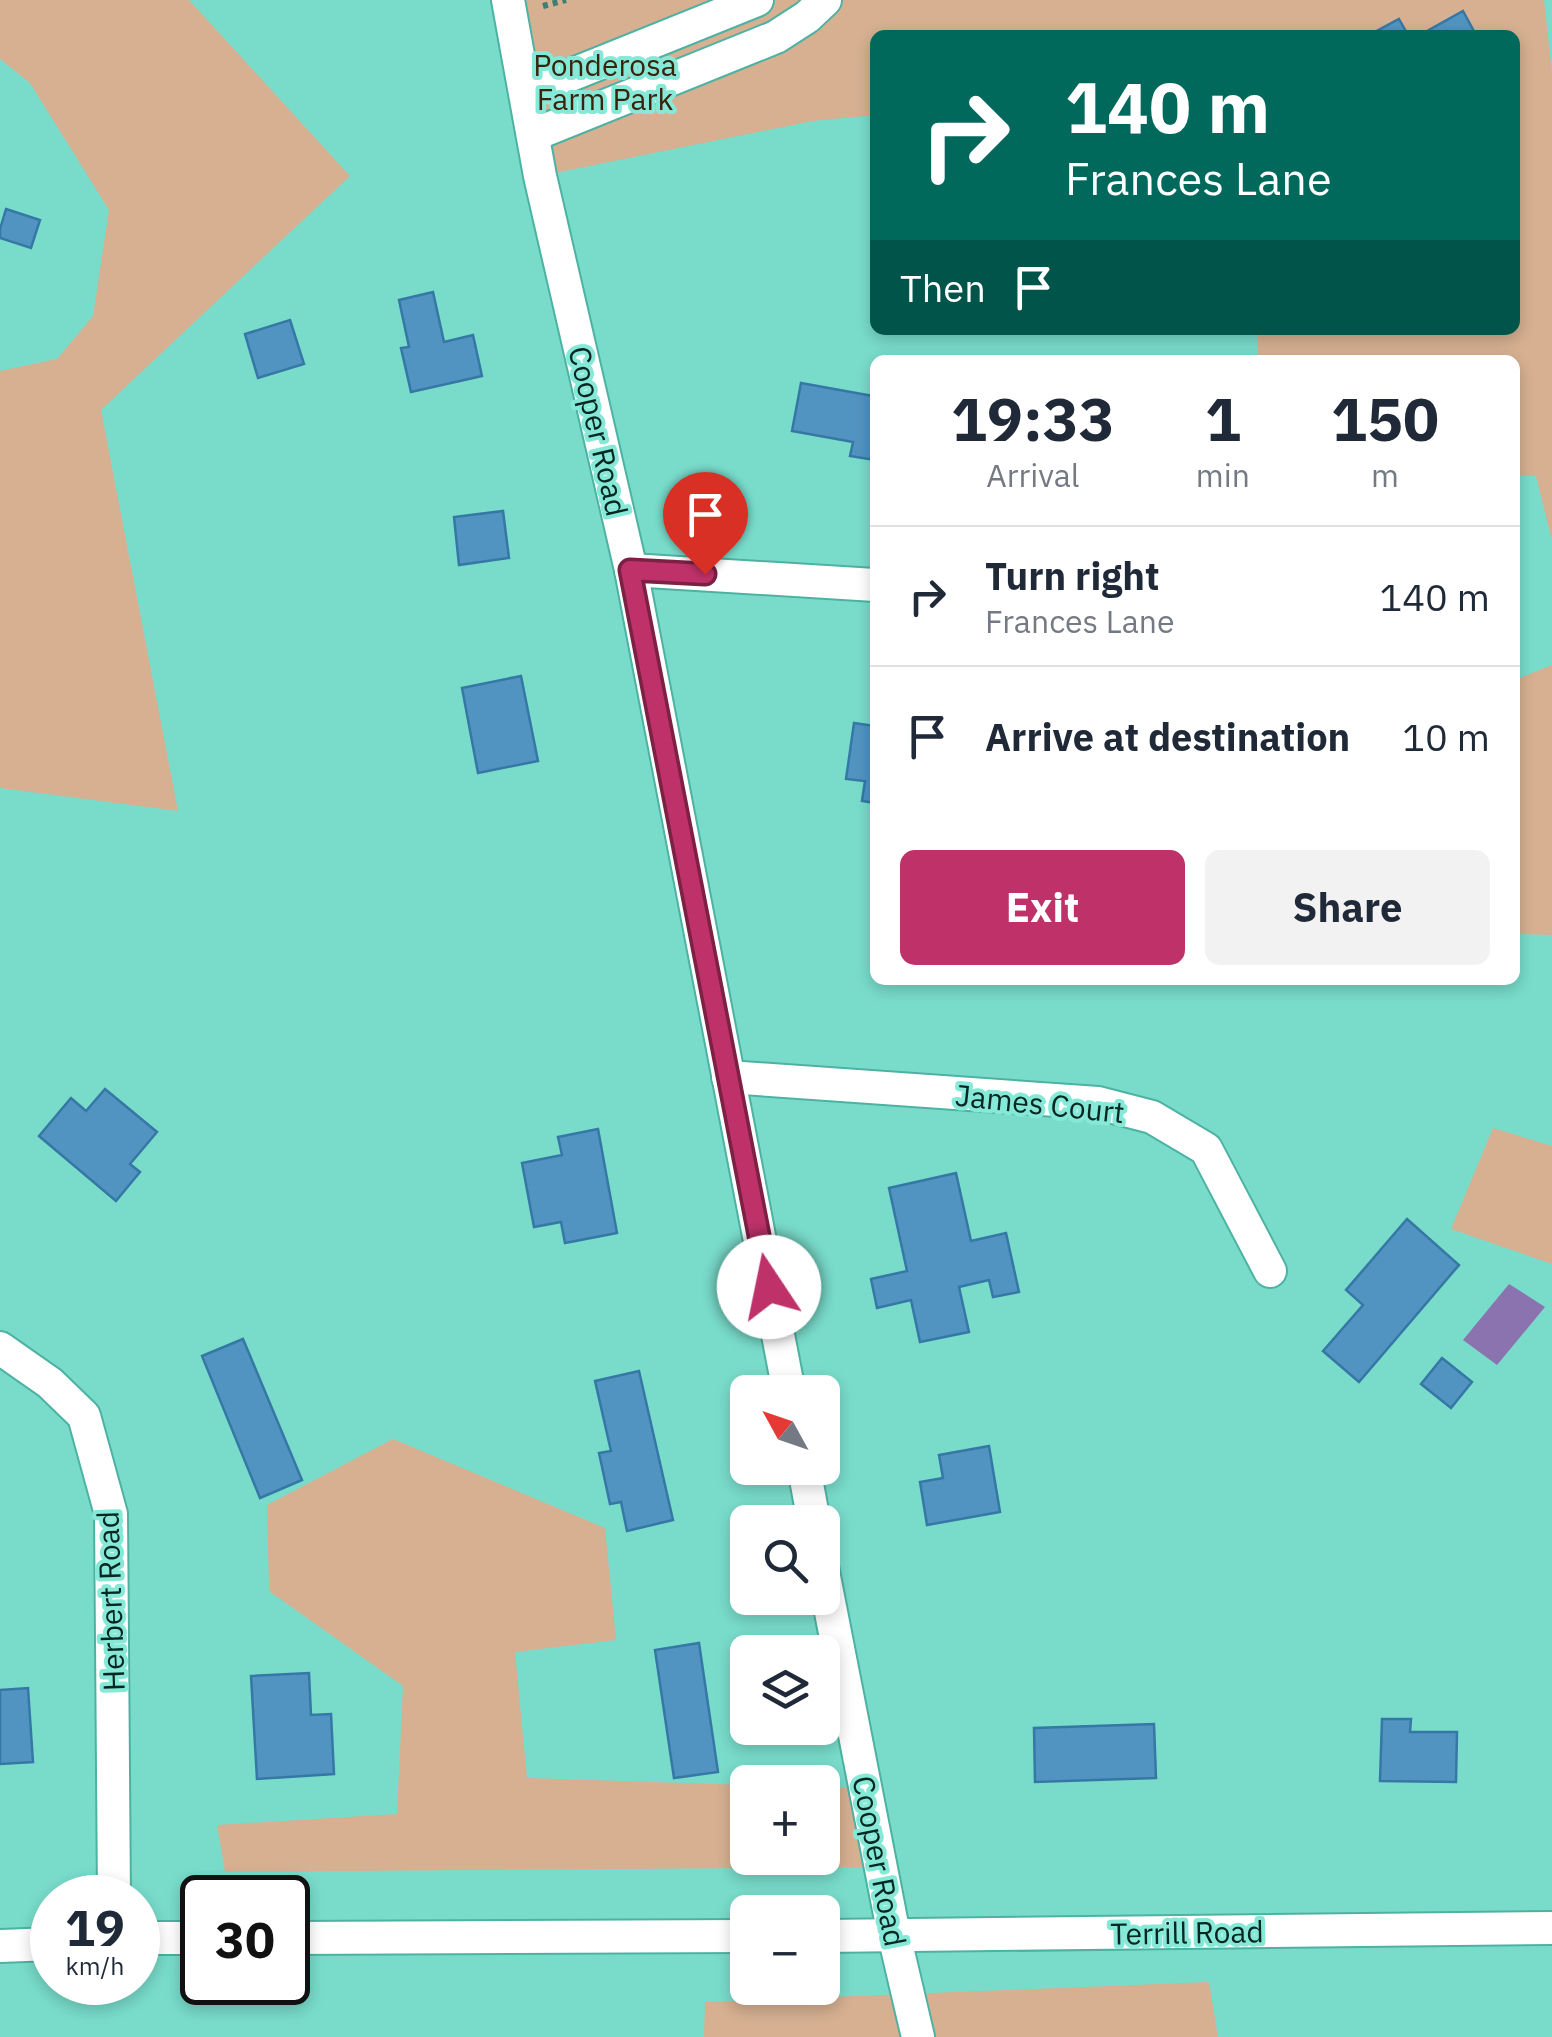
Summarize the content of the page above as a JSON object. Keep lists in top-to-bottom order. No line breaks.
{"streets":{"street":["Cooper Road","James Court","Herbert Road","Terrill Road"]},"crossings":[["Cooper Road","James Court"],["Cooper Road","Terrill Road"]],"parks":["Ponderosa Farm Park"],"north":"top left","page":{"turn":["140 m","Frances Lane"],"then":"Then","eta":["19:33","Arrival","1","min","150","m"],"list":[{"name":"Turn right","note":"Frances Lane","value":"140 m"},{"name":"Arrive at destination","value":"10 m"}],"buttons":["Exit","Share"],"map_buttons":["+","−"],"speed":"19 km/h","limit":"30"}}
